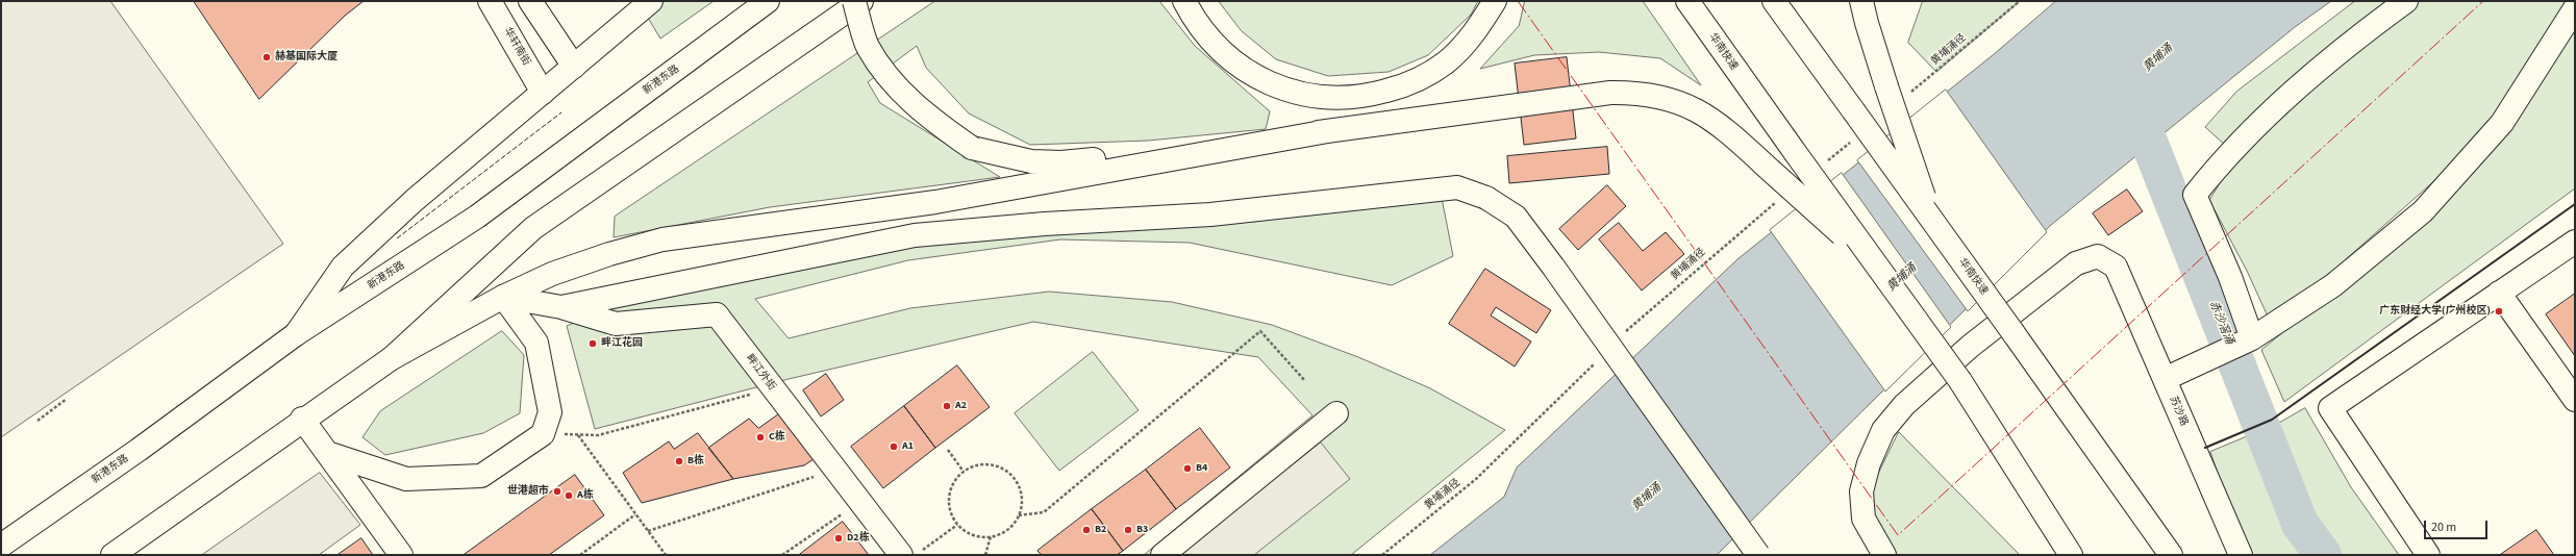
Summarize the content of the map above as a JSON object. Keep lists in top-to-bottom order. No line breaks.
{"streets":{"main road":["华轩南街","华南快速","新港东路","畔江外街","苏沙路"],"path":["黄埔涌径"]},"water":["黄埔涌","赤沙滘涌"],"places":["赫基国际大厦","广东财经大学(广州校区)","畔江花园","A2","C栋","A1","B栋","B4","世港超市","A栋","B2","B3","D2栋"],"scale_bar":"20 m"}
